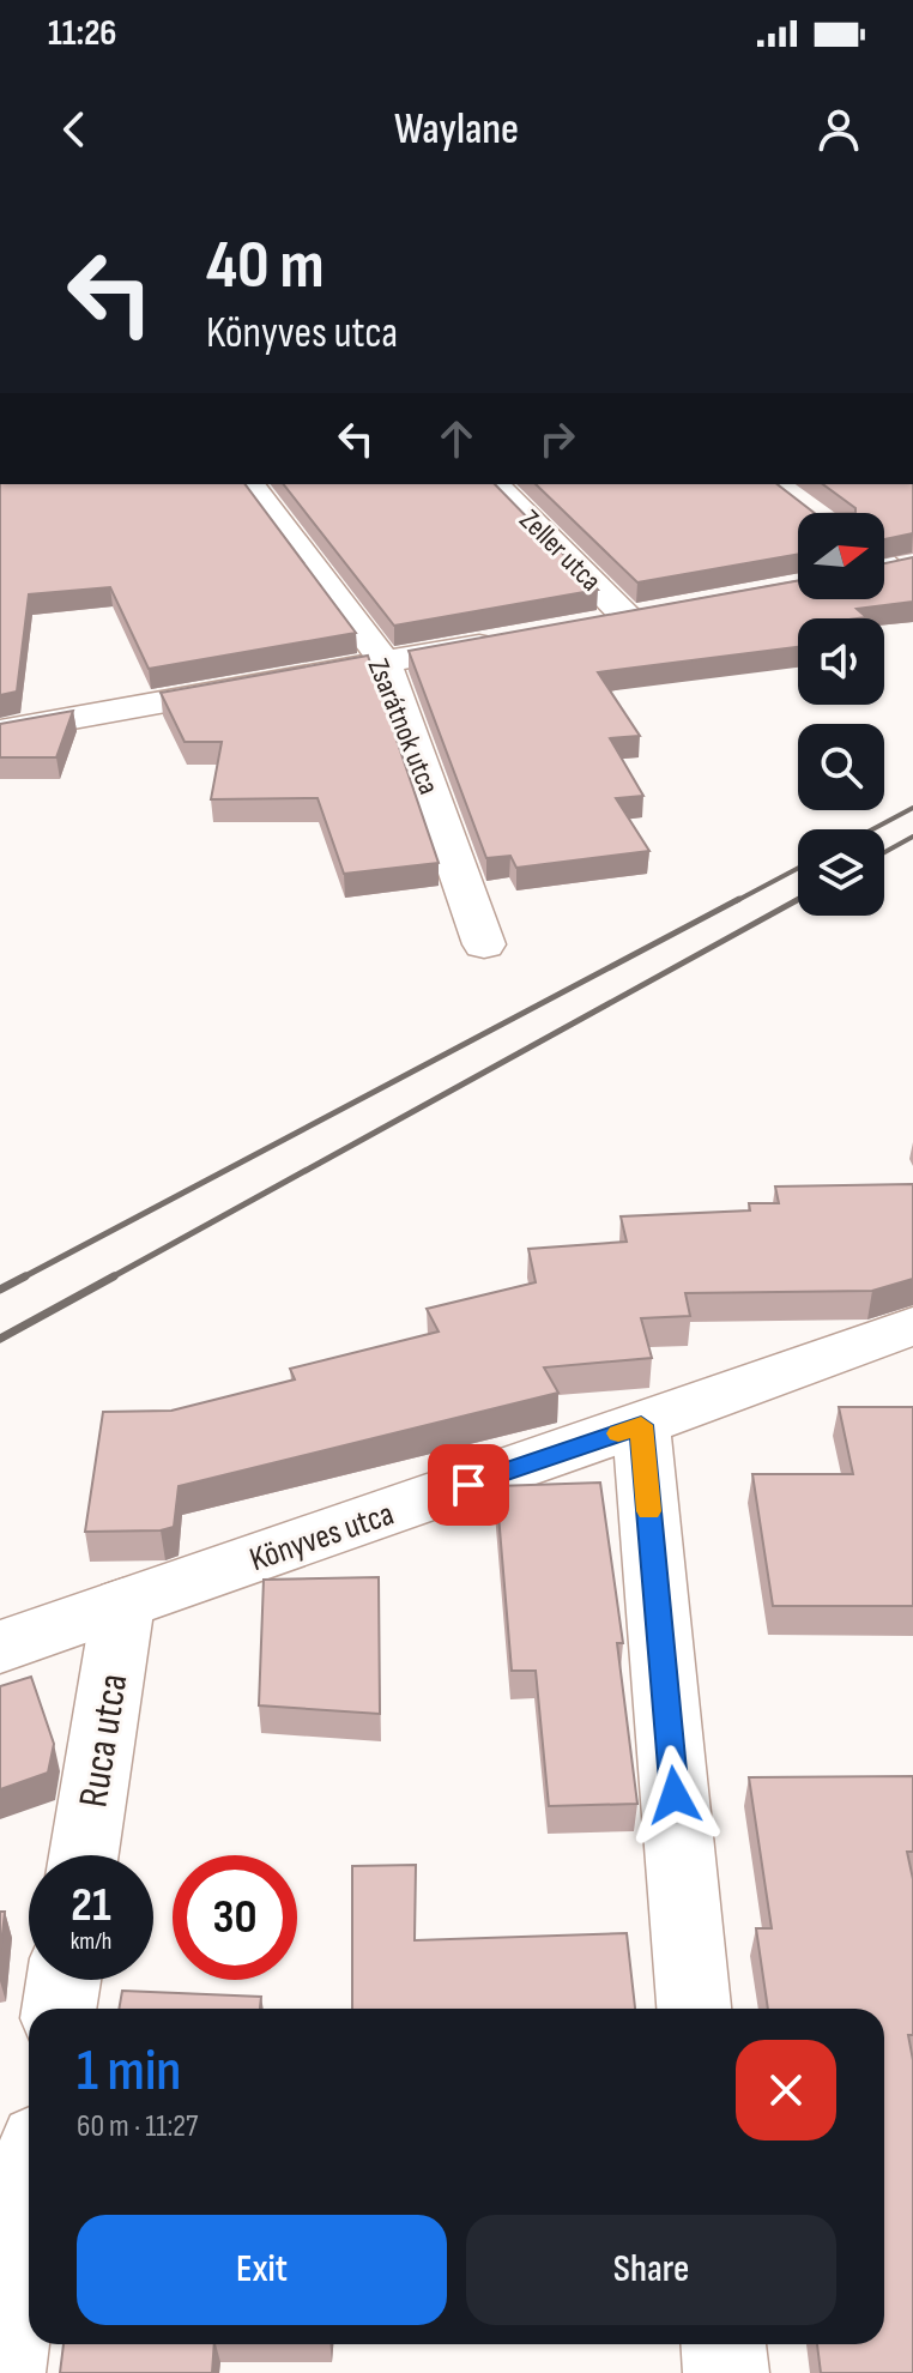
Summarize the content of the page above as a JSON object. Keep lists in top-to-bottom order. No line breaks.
{"streets":{"street":["Zeller utca","Zsarátnok utca","Könyves utca","Ruca utca"]},"crossings":[["Könyves utca","Ruca utca"]],"north":"right","page":{"status":"11:26","header":"Waylane","turn":["40 m","Könyves utca"],"speed":"21 km/h","limit":"30","heading":["1 min","60 m · 11:27"],"buttons":["Exit","Share"]}}
